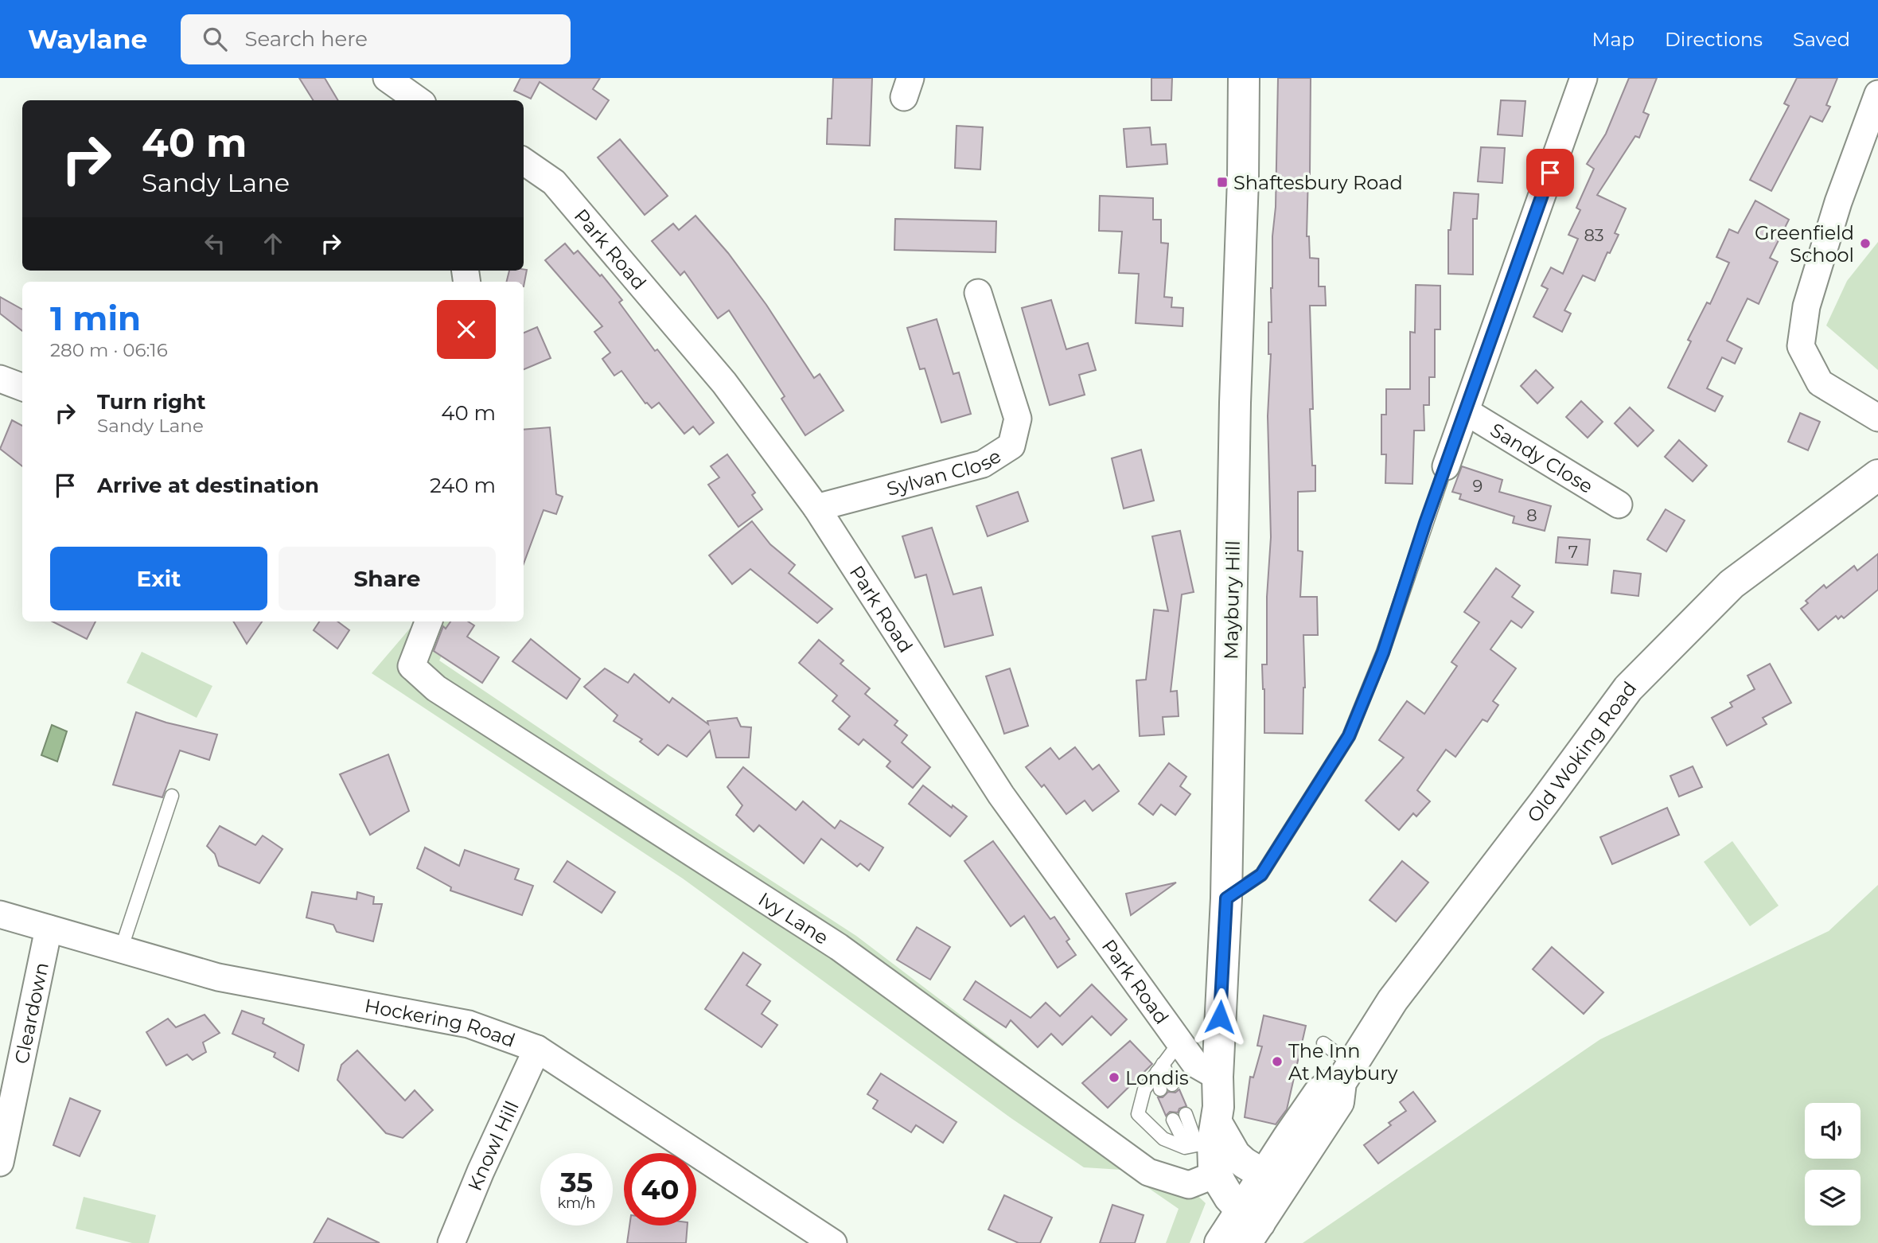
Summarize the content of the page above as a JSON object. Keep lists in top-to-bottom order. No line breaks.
{"streets":{"street":["Park Road","Sandy Close","Sylvan Close","Maybury Hill","Old Woking Road","Ivy Lane","Cleardown","Hockering Road","Knowl Hill"]},"crossings":[["Park Road","Sylvan Close"],["Park Road","Maybury Hill"],["Maybury Hill","Old Woking Road"],["Maybury Hill","Ivy Lane"],["Cleardown","Hockering Road"],["Hockering Road","Knowl Hill"]],"places":{"transit":["Shaftesbury Road"],"other":["Greenfield School","The Inn At Maybury","Londis"]},"house_numbers":["83","9","8","7"],"page":{"header":"Waylane","search":"Search here","nav":["Map","Directions","Saved"],"turn":["40 m","Sandy Lane"],"heading":["1 min","280 m · 06:16"],"list":[{"name":"Turn right","note":"Sandy Lane","value":"40 m"},{"name":"Arrive at destination","value":"240 m"}],"buttons":["Exit","Share"],"speed":"35 km/h","limit":"40"}}
